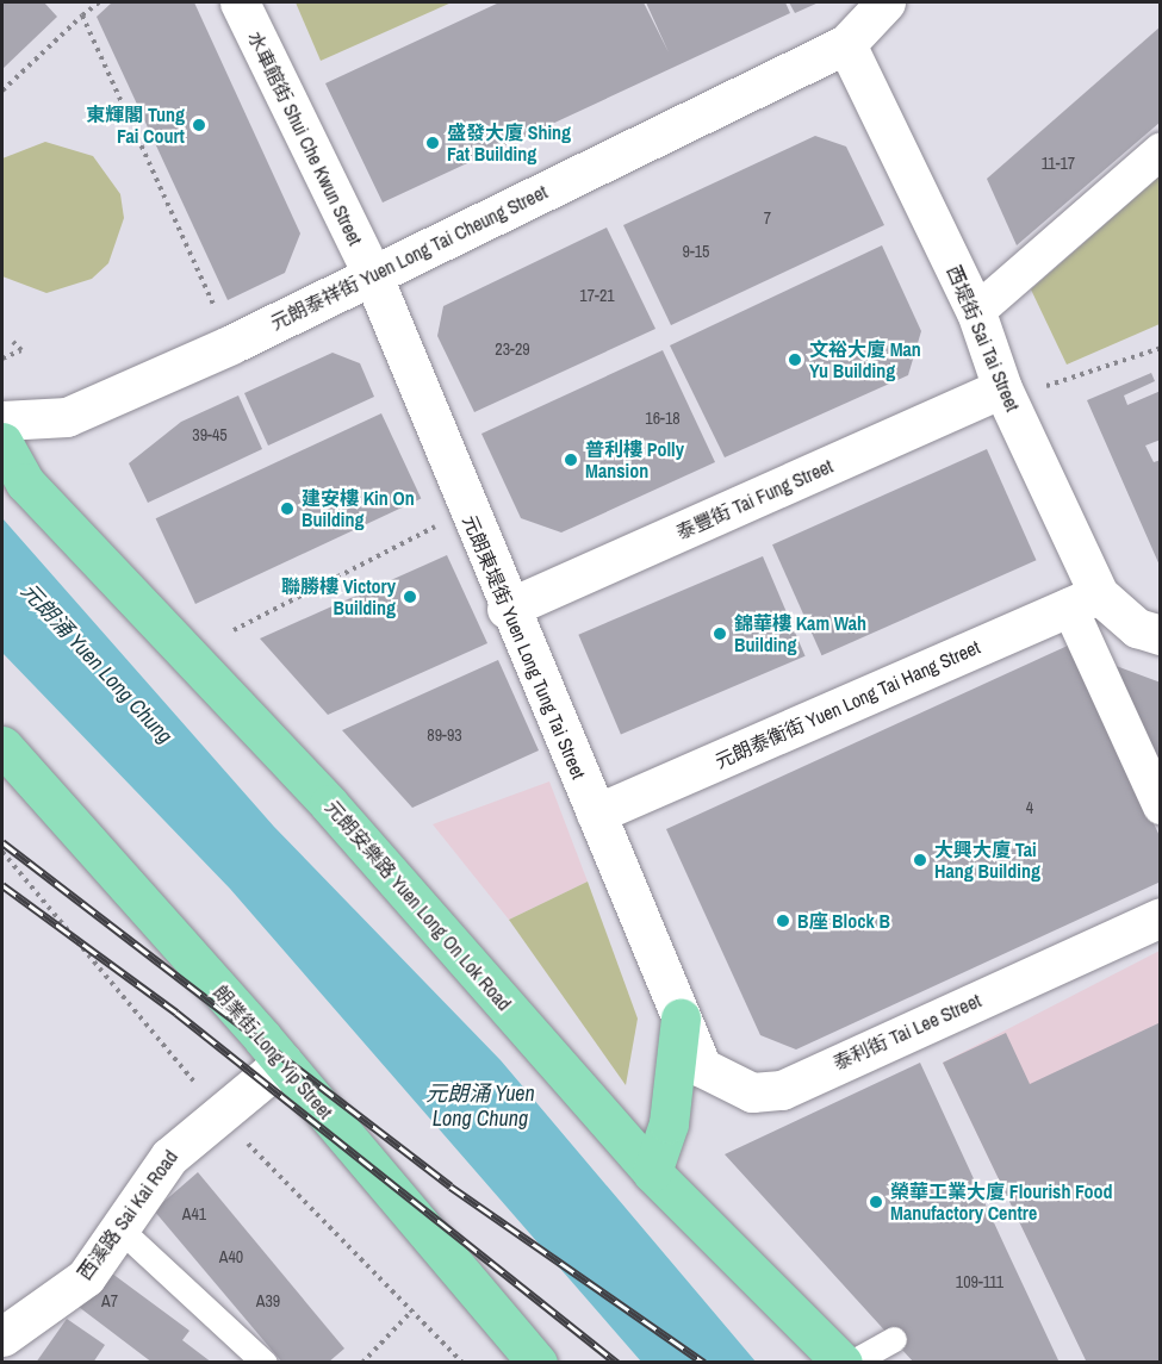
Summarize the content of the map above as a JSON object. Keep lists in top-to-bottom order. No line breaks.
{"streets":{"main road":["元朗安樂路 Yuen Long On Lok Road","朗業街 Long Yip Street"],"street":["水車館街 Shui Che Kwun Street","元朗泰祥街 Yuen Long Tai Cheung Street","西堤街 Sai Tai Street","泰豐街 Tai Fung Street","元朗東堤街 Yuen Long Tung Tai Street","元朗泰衡街 Yuen Long Tai Hang Street","泰利街 Tai Lee Street","西溪路 Sai Kai Road"]},"crossings":[["水車館街 Shui Che Kwun Street","元朗泰祥街 Yuen Long Tai Cheung Street"],["水車館街 Shui Che Kwun Street","元朗東堤街 Yuen Long Tung Tai Street"],["元朗泰祥街 Yuen Long Tai Cheung Street","西堤街 Sai Tai Street"],["元朗泰祥街 Yuen Long Tai Cheung Street","元朗東堤街 Yuen Long Tung Tai Street"],["西堤街 Sai Tai Street","泰豐街 Tai Fung Street"],["西堤街 Sai Tai Street","元朗泰衡街 Yuen Long Tai Hang Street"],["泰豐街 Tai Fung Street","元朗東堤街 Yuen Long Tung Tai Street"],["元朗東堤街 Yuen Long Tung Tai Street","元朗泰衡街 Yuen Long Tai Hang Street"],["元朗東堤街 Yuen Long Tung Tai Street","泰利街 Tai Lee Street"],["朗業街 Long Yip Street","西溪路 Sai Kai Road"]],"water":["元朗涌 Yuen Long Chung"],"places":["東輝閣 Tung Fai Court","盛發大廈 Shing Fat Building","文裕大廈 Man Yu Building","普利樓 Polly Mansion","建安樓 Kin On Building","聯勝樓 Victory Building","錦華樓 Kam Wah Building","大興大廈 Tai Hang Building","B座 Block B","榮華工業大廈 Flourish Food Manufactory Centre"],"house_numbers":["11-17","7","9-15","17-21","23-29","16-18","39-45","89-93","4","A41","A40","109-111","A7","A39"]}
